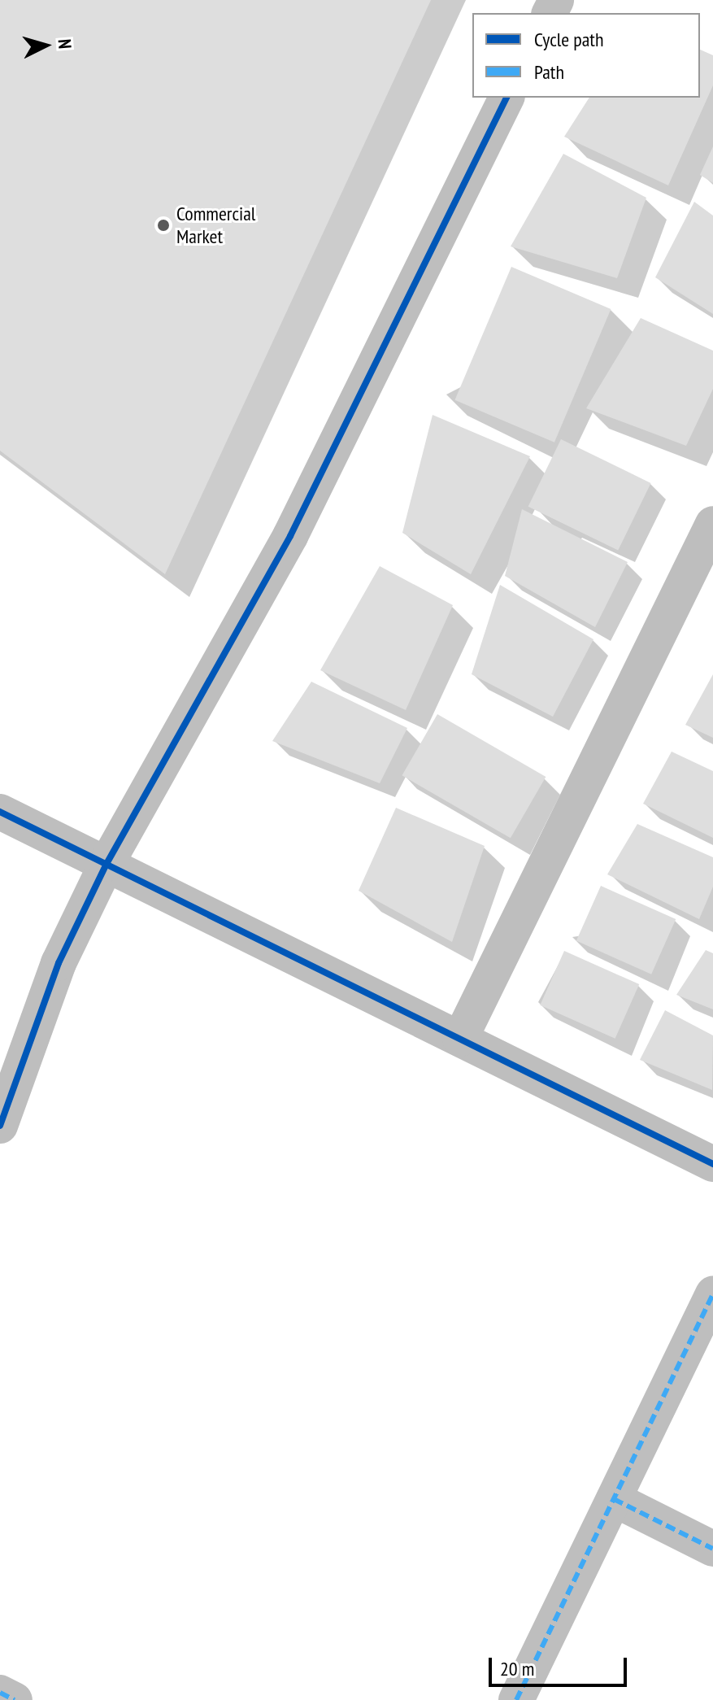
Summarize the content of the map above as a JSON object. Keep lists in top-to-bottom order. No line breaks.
{"places":["Commercial Market"],"legend":["Cycle path","Path"],"scale_bar":"20 m","north":"right"}
